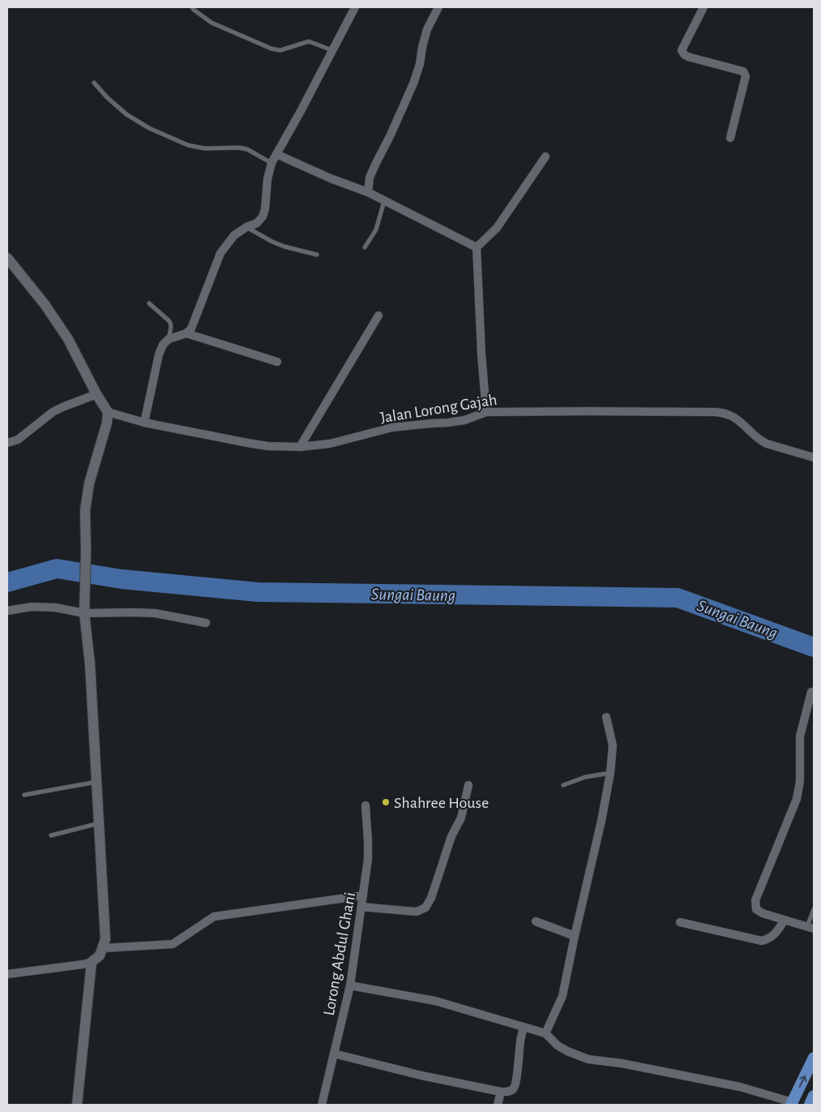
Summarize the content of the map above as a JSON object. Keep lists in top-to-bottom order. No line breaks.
{"streets":{"street":["Jalan Lorong Gajah","Lorong Abdul Ghani"]},"water":["Sungai Baung"],"places":["Shahree House"]}
